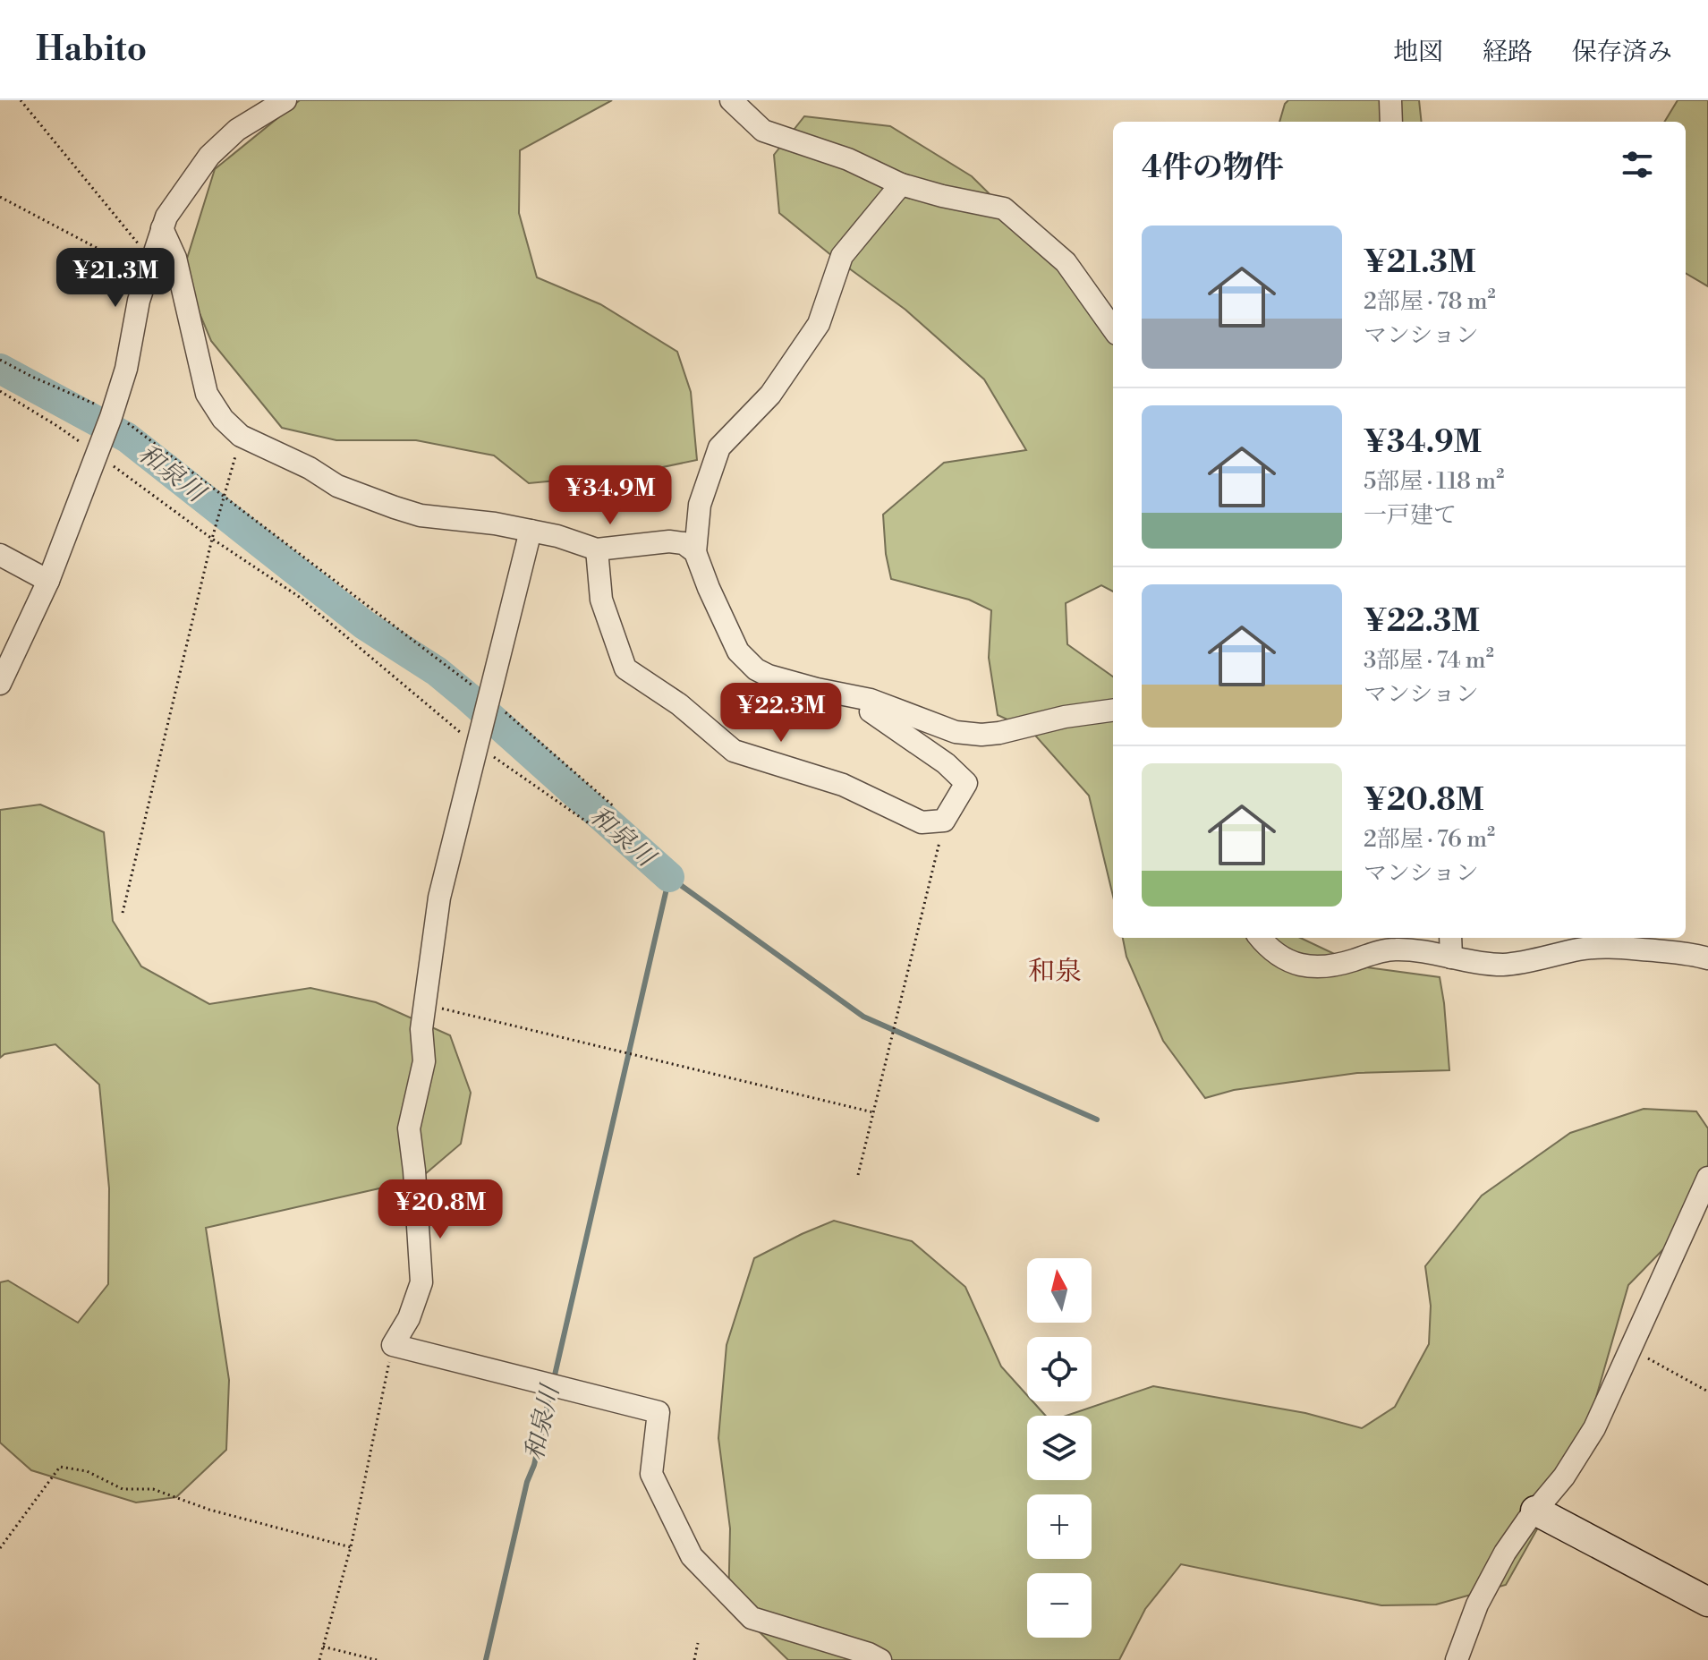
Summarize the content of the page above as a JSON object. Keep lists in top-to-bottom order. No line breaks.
{"districts":["和泉"],"water":["和泉川"],"north":"top","page":{"header":"Habito","nav":["地図","経路","保存済み"],"heading":"4件の物件","list":[{"name":"¥21.3M","note":"2部屋 · 78 m² · マンション"},{"name":"¥34.9M","note":"5部屋 · 118 m² · 一戸建て"},{"name":"¥22.3M","note":"3部屋 · 74 m² · マンション"},{"name":"¥20.8M","note":"2部屋 · 76 m² · マンション"}],"price":["¥21.3M","¥34.9M","¥22.3M","¥20.8M"],"map_buttons":["+","−"]}}
